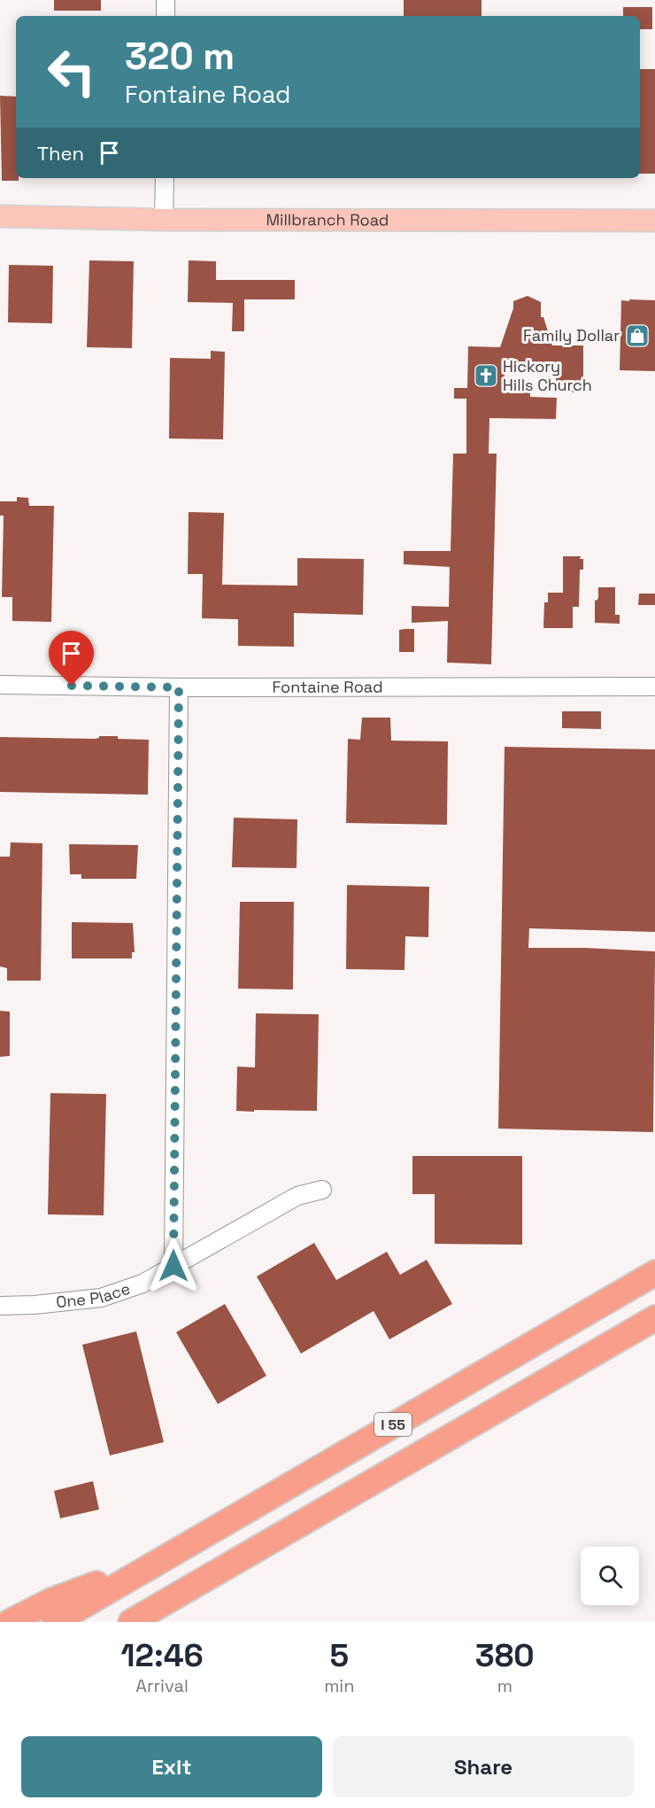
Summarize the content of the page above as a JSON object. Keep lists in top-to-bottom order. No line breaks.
{"streets":{"highway":["I 55"],"main road":["Millbranch Road"],"street":["Fontaine Road","One Place"]},"places":{"shop":["Family Dollar"],"church":["Hickory Hills Church"]},"page":{"turn":["320 m","Fontaine Road"],"then":"Then","eta":["12:46","Arrival","5","min","380","m"],"buttons":["Exit","Share"]}}
